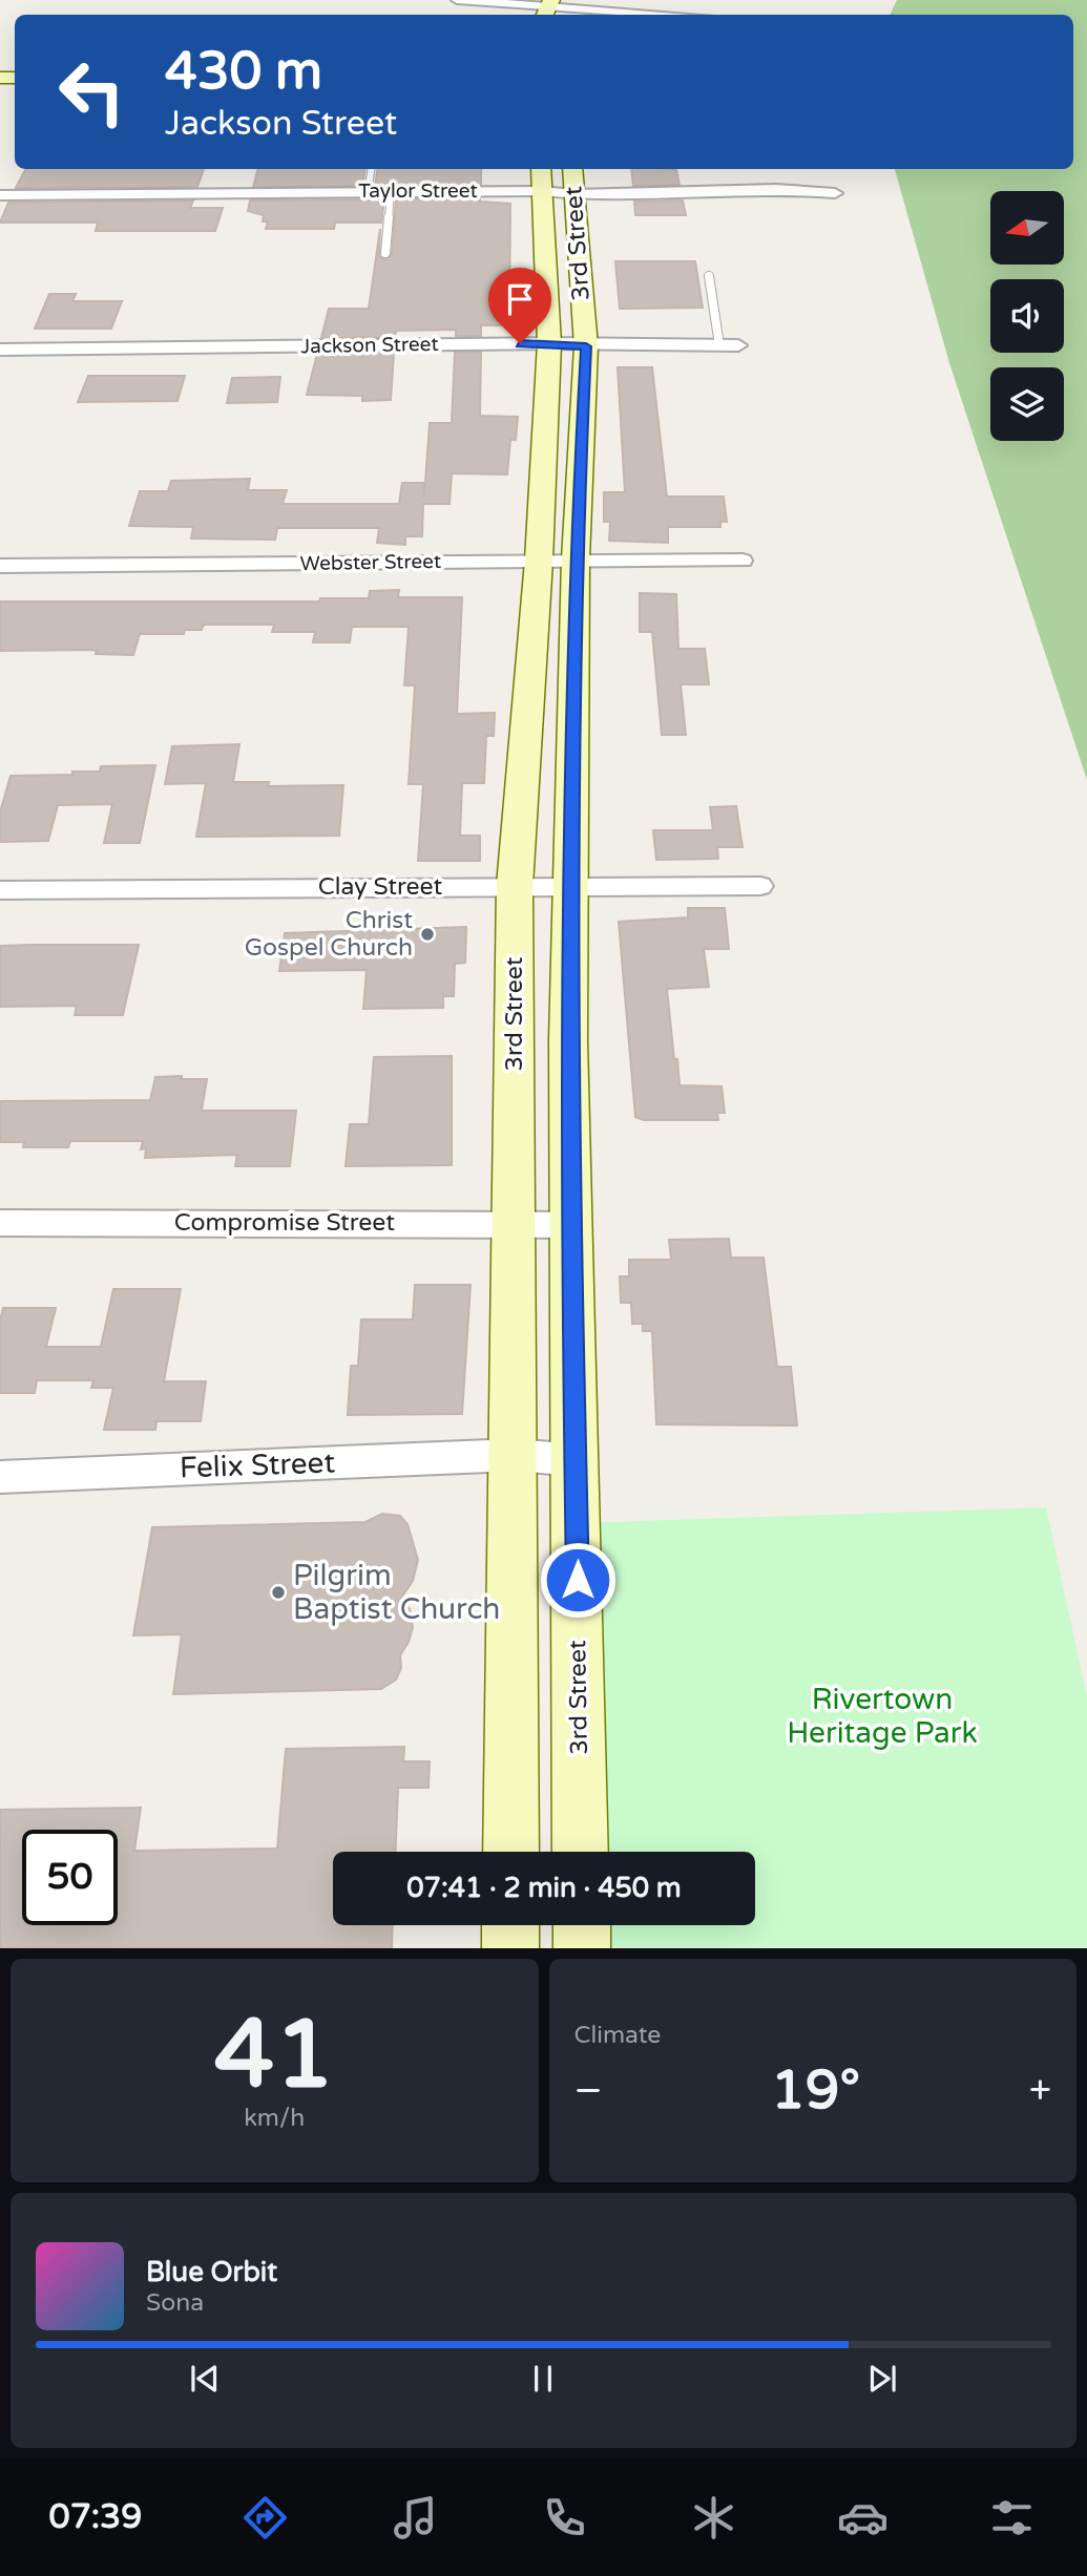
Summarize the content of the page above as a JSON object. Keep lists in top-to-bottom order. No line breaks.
{"streets":{"main road":["3rd Street"],"street":["Taylor Street","Jackson Street","Webster Street","Clay Street","Compromise Street","Felix Street"]},"crossings":[["Taylor Street","3rd Street"],["3rd Street","Jackson Street"],["3rd Street","Webster Street"],["3rd Street","Clay Street"],["3rd Street","Compromise Street"],["3rd Street","Felix Street"]],"parks":["Rivertown Heritage Park"],"places":["Christ Gospel Church","Pilgrim Baptist Church"],"north":"left","page":{"turn":["430 m","Jackson Street"],"limit":"50","trip":"07:41 · 2 min · 450 m","tile":[["41","km/h"],"Climate"],"heat":["−","19°","+"],"song":["Blue Orbit","Sona"],"tabs":"07:39"}}
